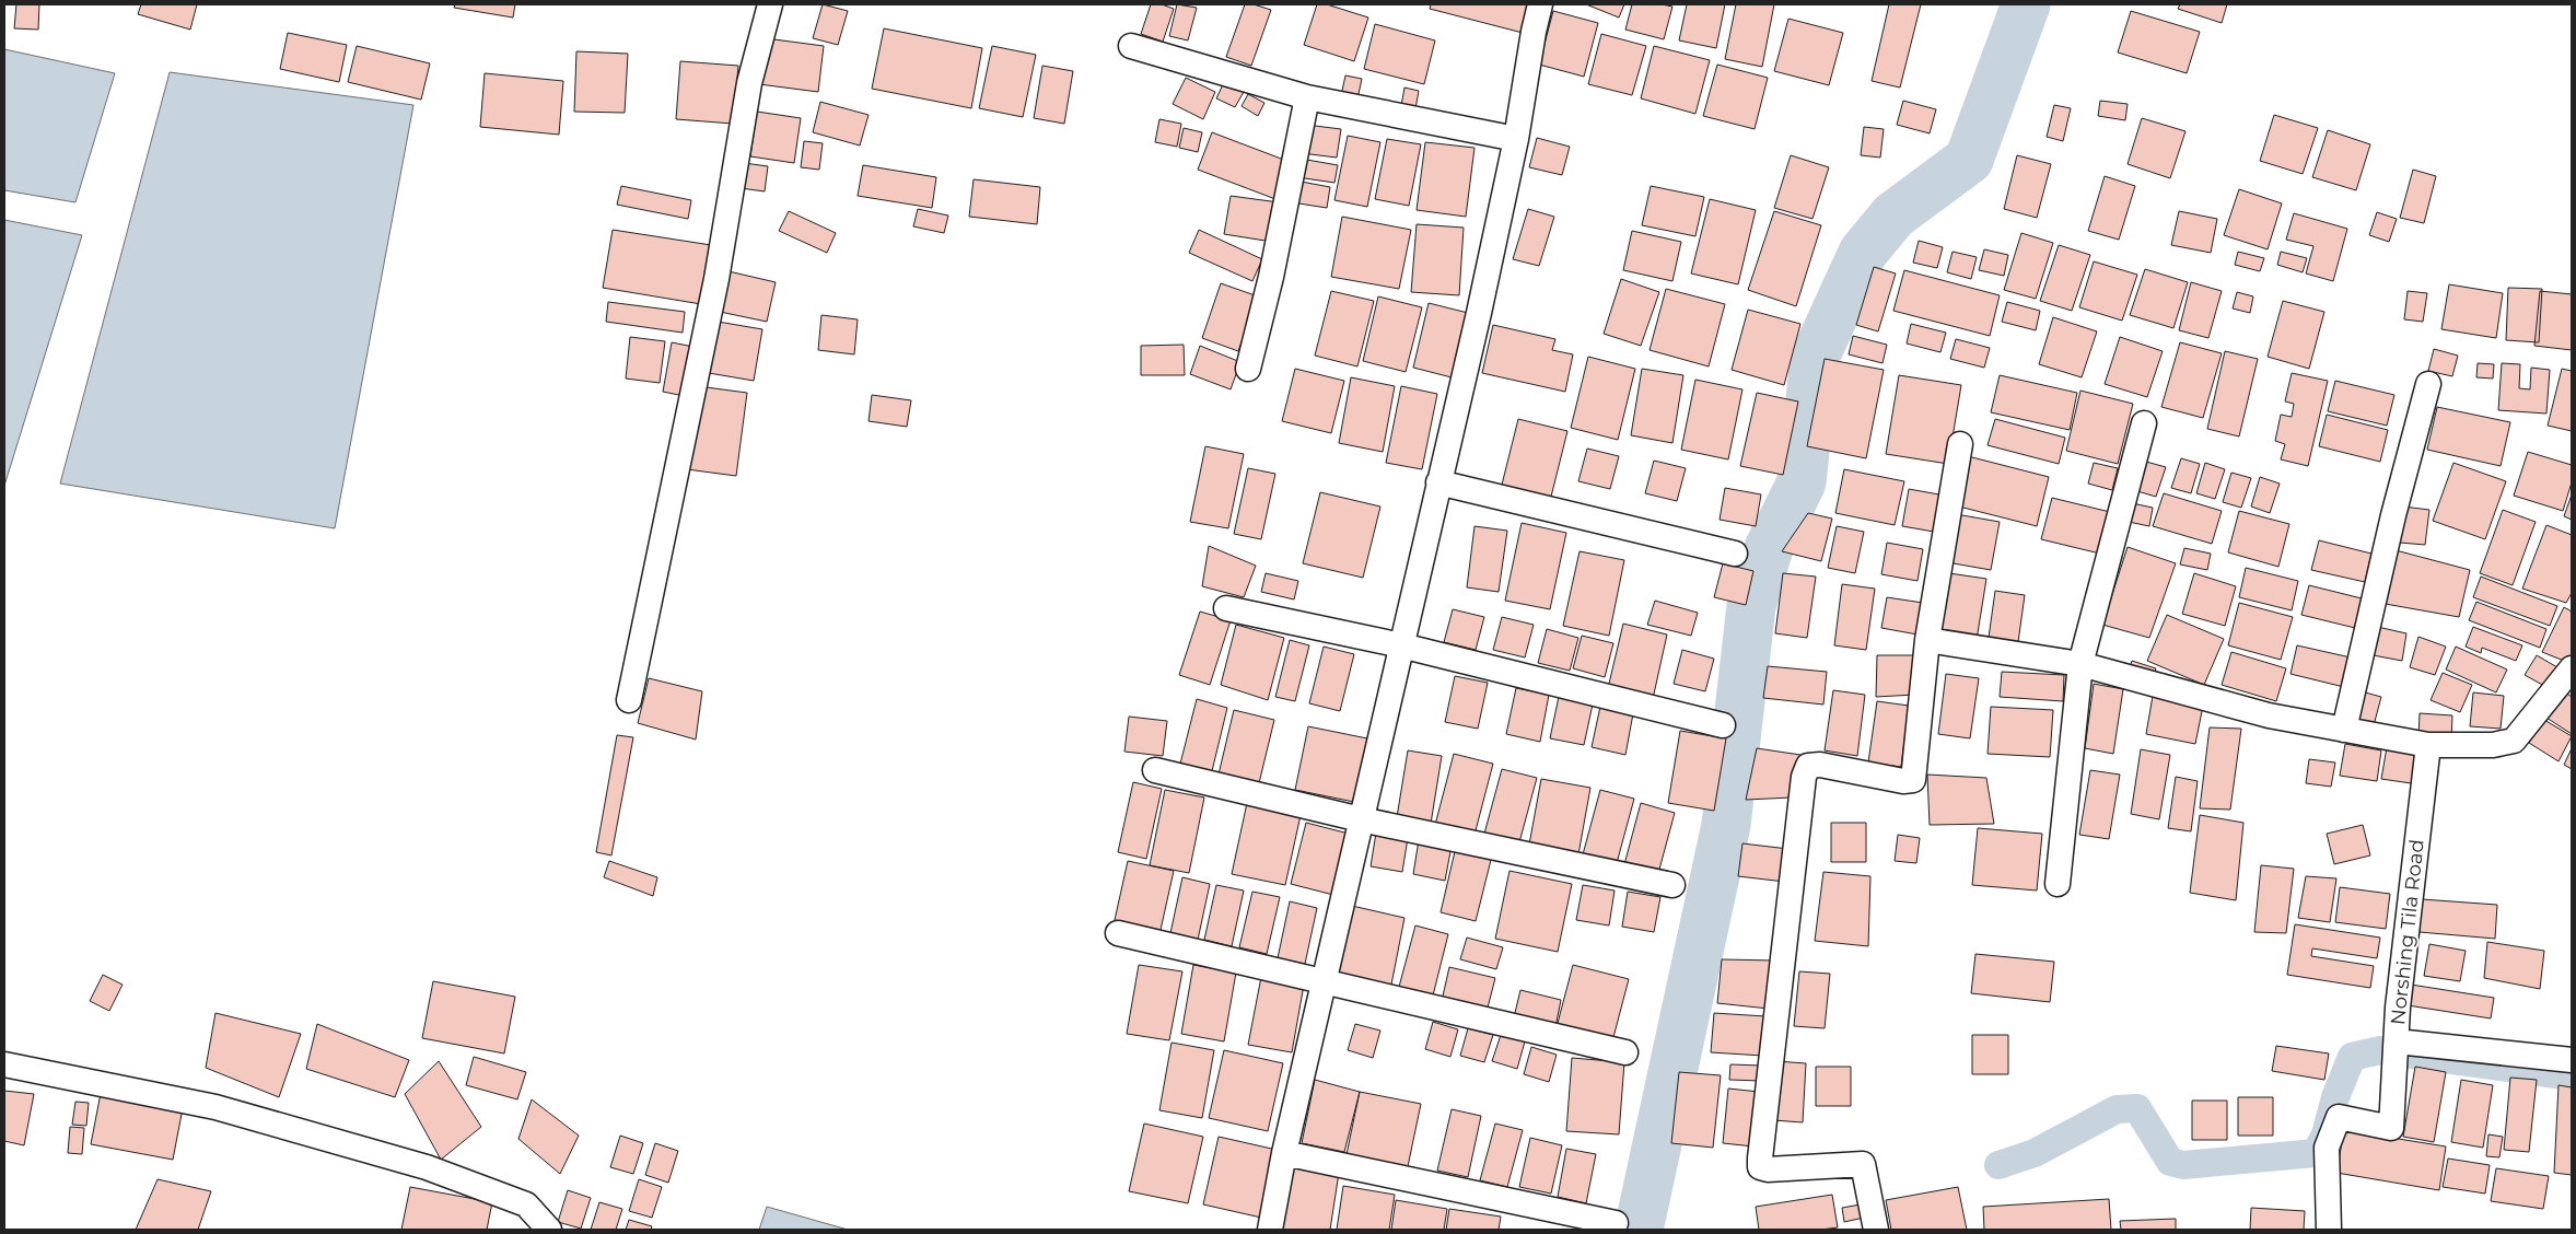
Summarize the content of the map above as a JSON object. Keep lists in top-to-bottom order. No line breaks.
{"streets":{"street":["Norshing Tila Road"]}}
